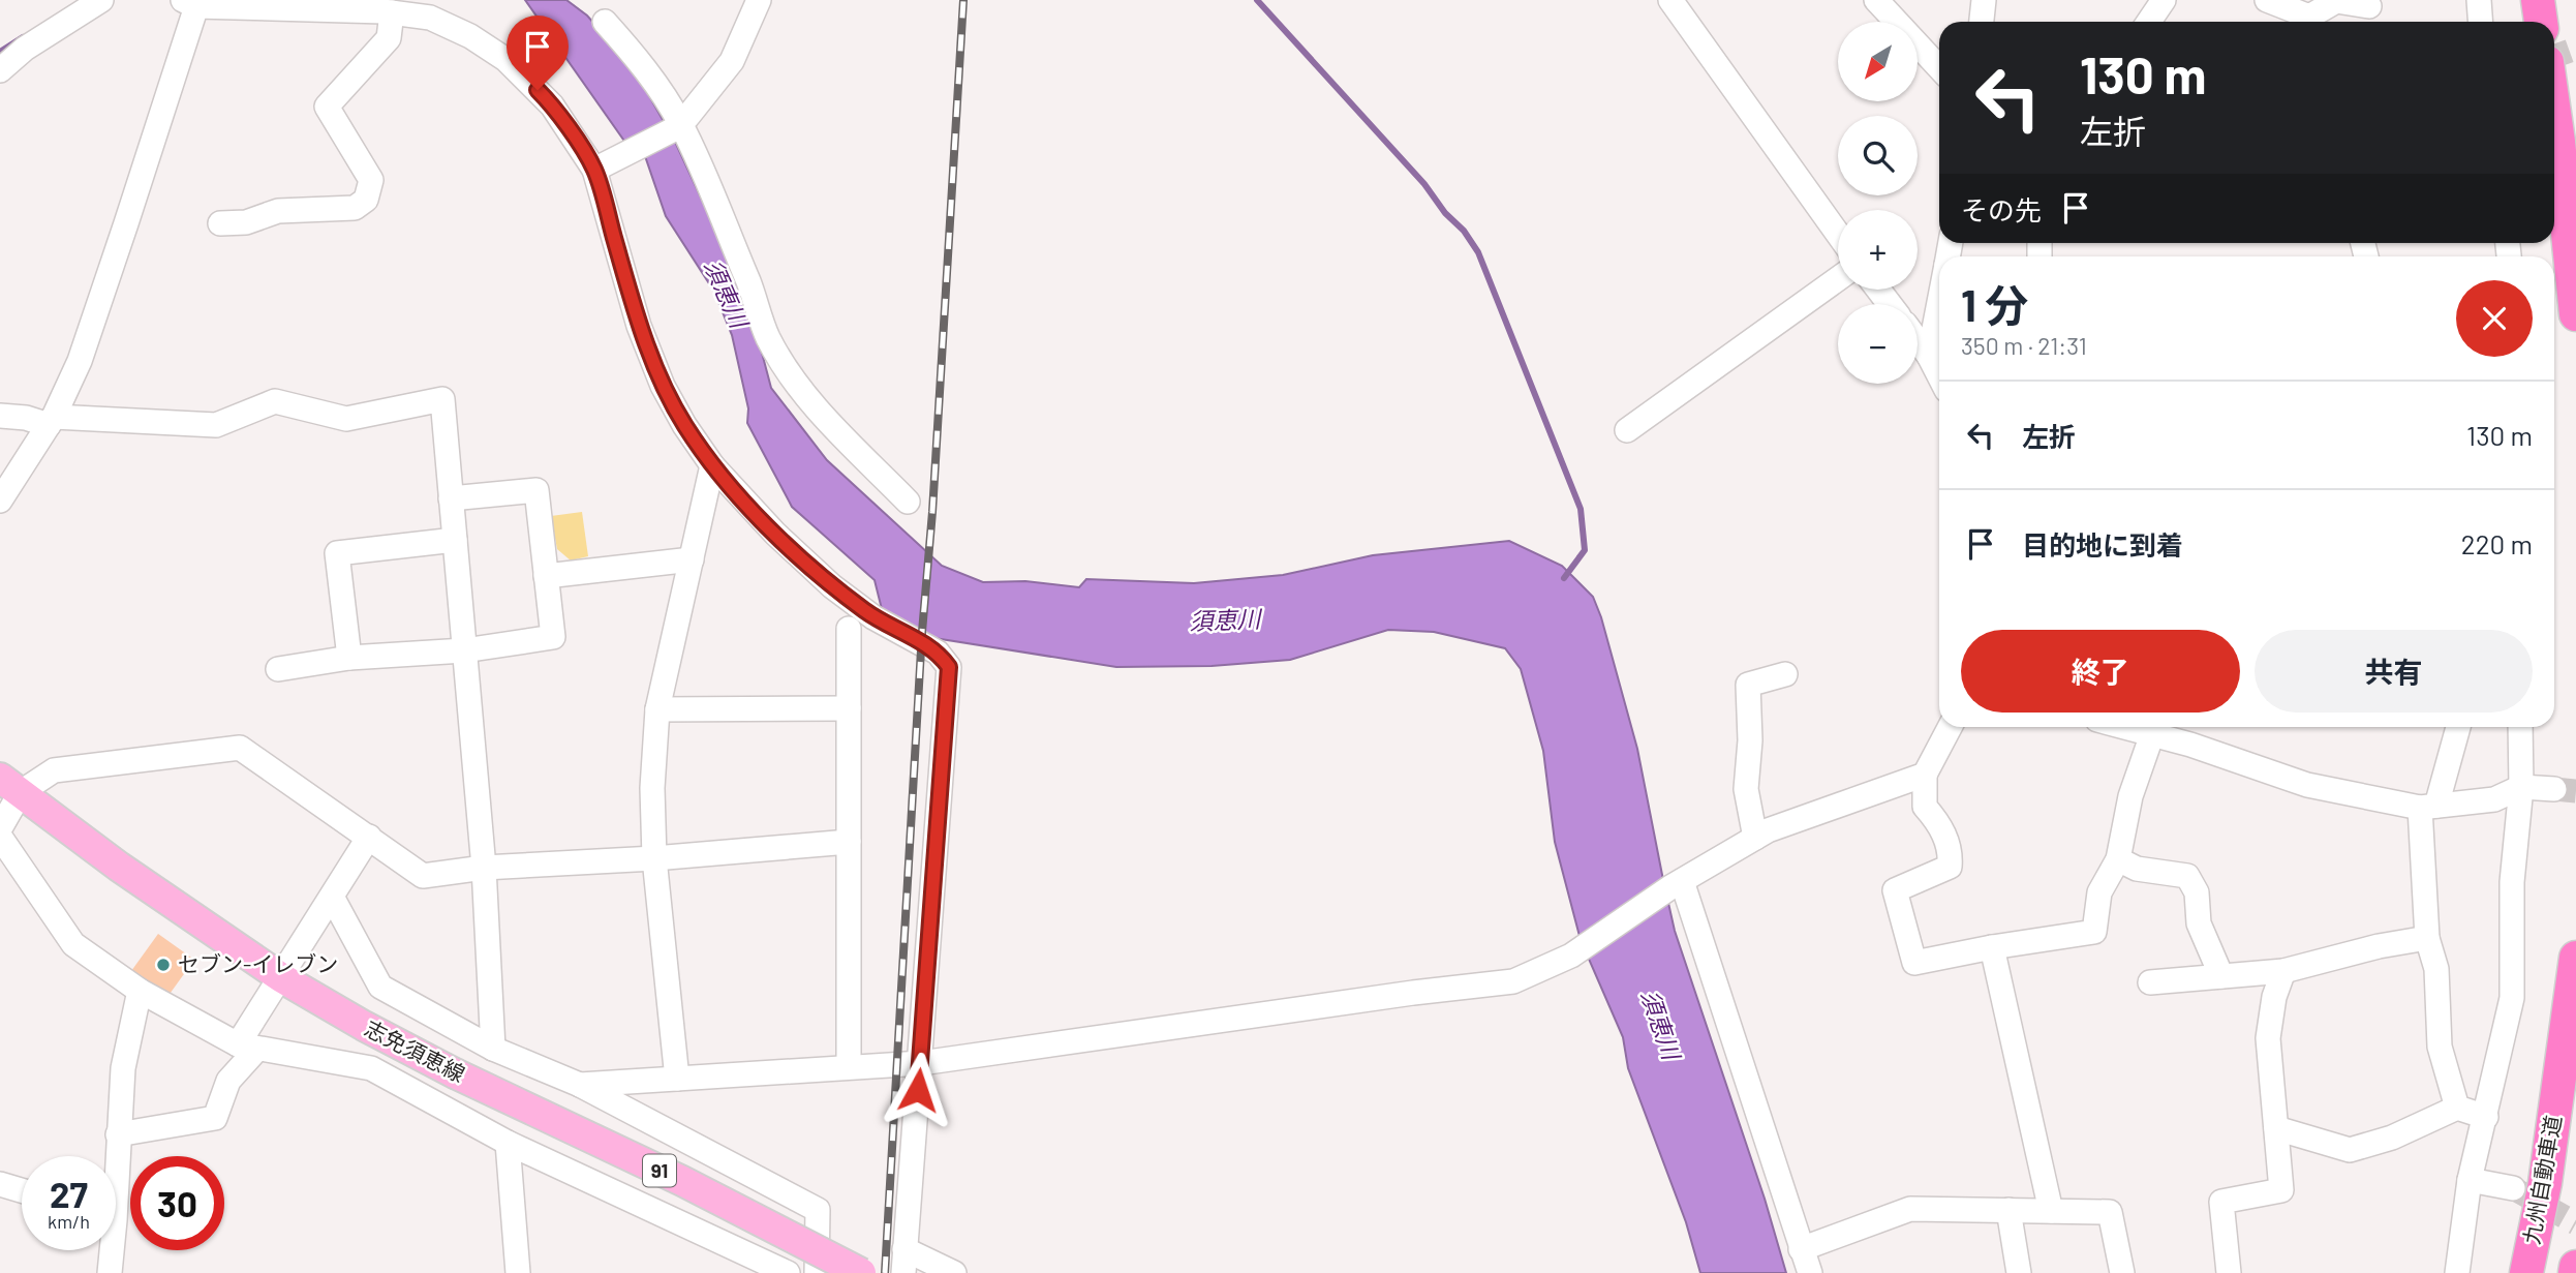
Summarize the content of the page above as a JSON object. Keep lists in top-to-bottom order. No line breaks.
{"streets":{"highway":["九州自動車道"],"main road":["志免須恵線","91"]},"water":["須恵川"],"places":["セブン-イレブン"],"north":"bottom left","page":{"map_buttons":["+","−"],"turn":["130 m","左折"],"then":"その先","heading":["1 分","350 m · 21:31"],"list":[{"name":"左折","value":"130 m"},{"name":"目的地に到着","value":"220 m"}],"buttons":["終了","共有"],"speed":"27 km/h","limit":"30"}}
